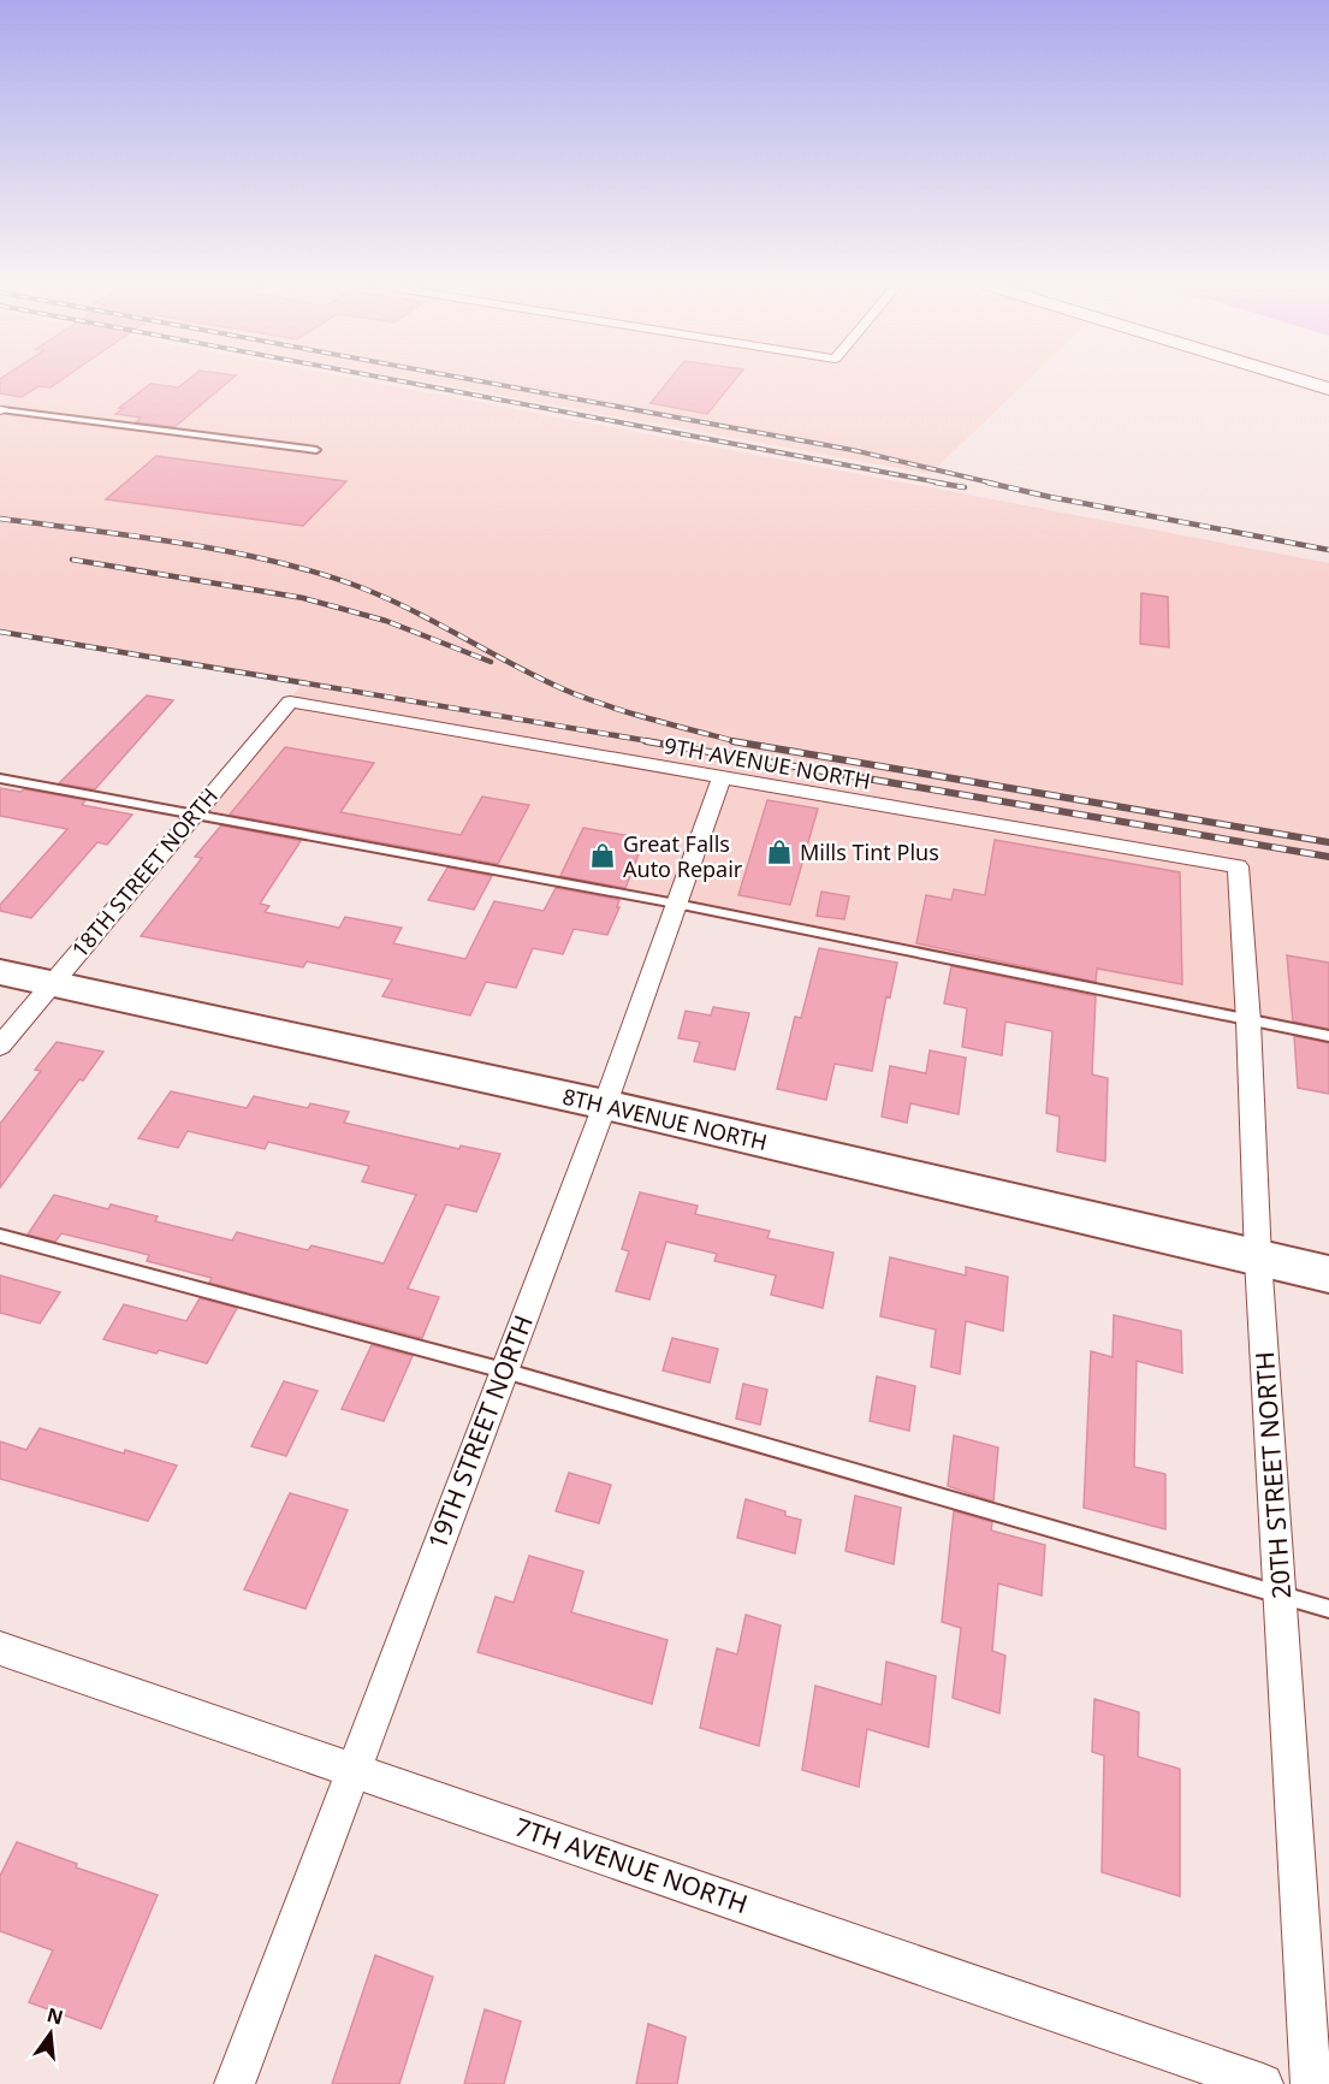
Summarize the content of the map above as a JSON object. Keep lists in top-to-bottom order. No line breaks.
{"streets":{"street":["9TH AVENUE NORTH","18TH STREET NORTH","8TH AVENUE NORTH","19TH STREET NORTH","20TH STREET NORTH","7TH AVENUE NORTH"]},"crossings":[["9TH AVENUE NORTH","18TH STREET NORTH"],["9TH AVENUE NORTH","19TH STREET NORTH"],["9TH AVENUE NORTH","20TH STREET NORTH"],["18TH STREET NORTH","8TH AVENUE NORTH"],["8TH AVENUE NORTH","19TH STREET NORTH"],["8TH AVENUE NORTH","20TH STREET NORTH"],["19TH STREET NORTH","7TH AVENUE NORTH"]],"places":{"shop":["Mills Tint Plus","Great Falls Auto Repair"]},"north":"top"}
